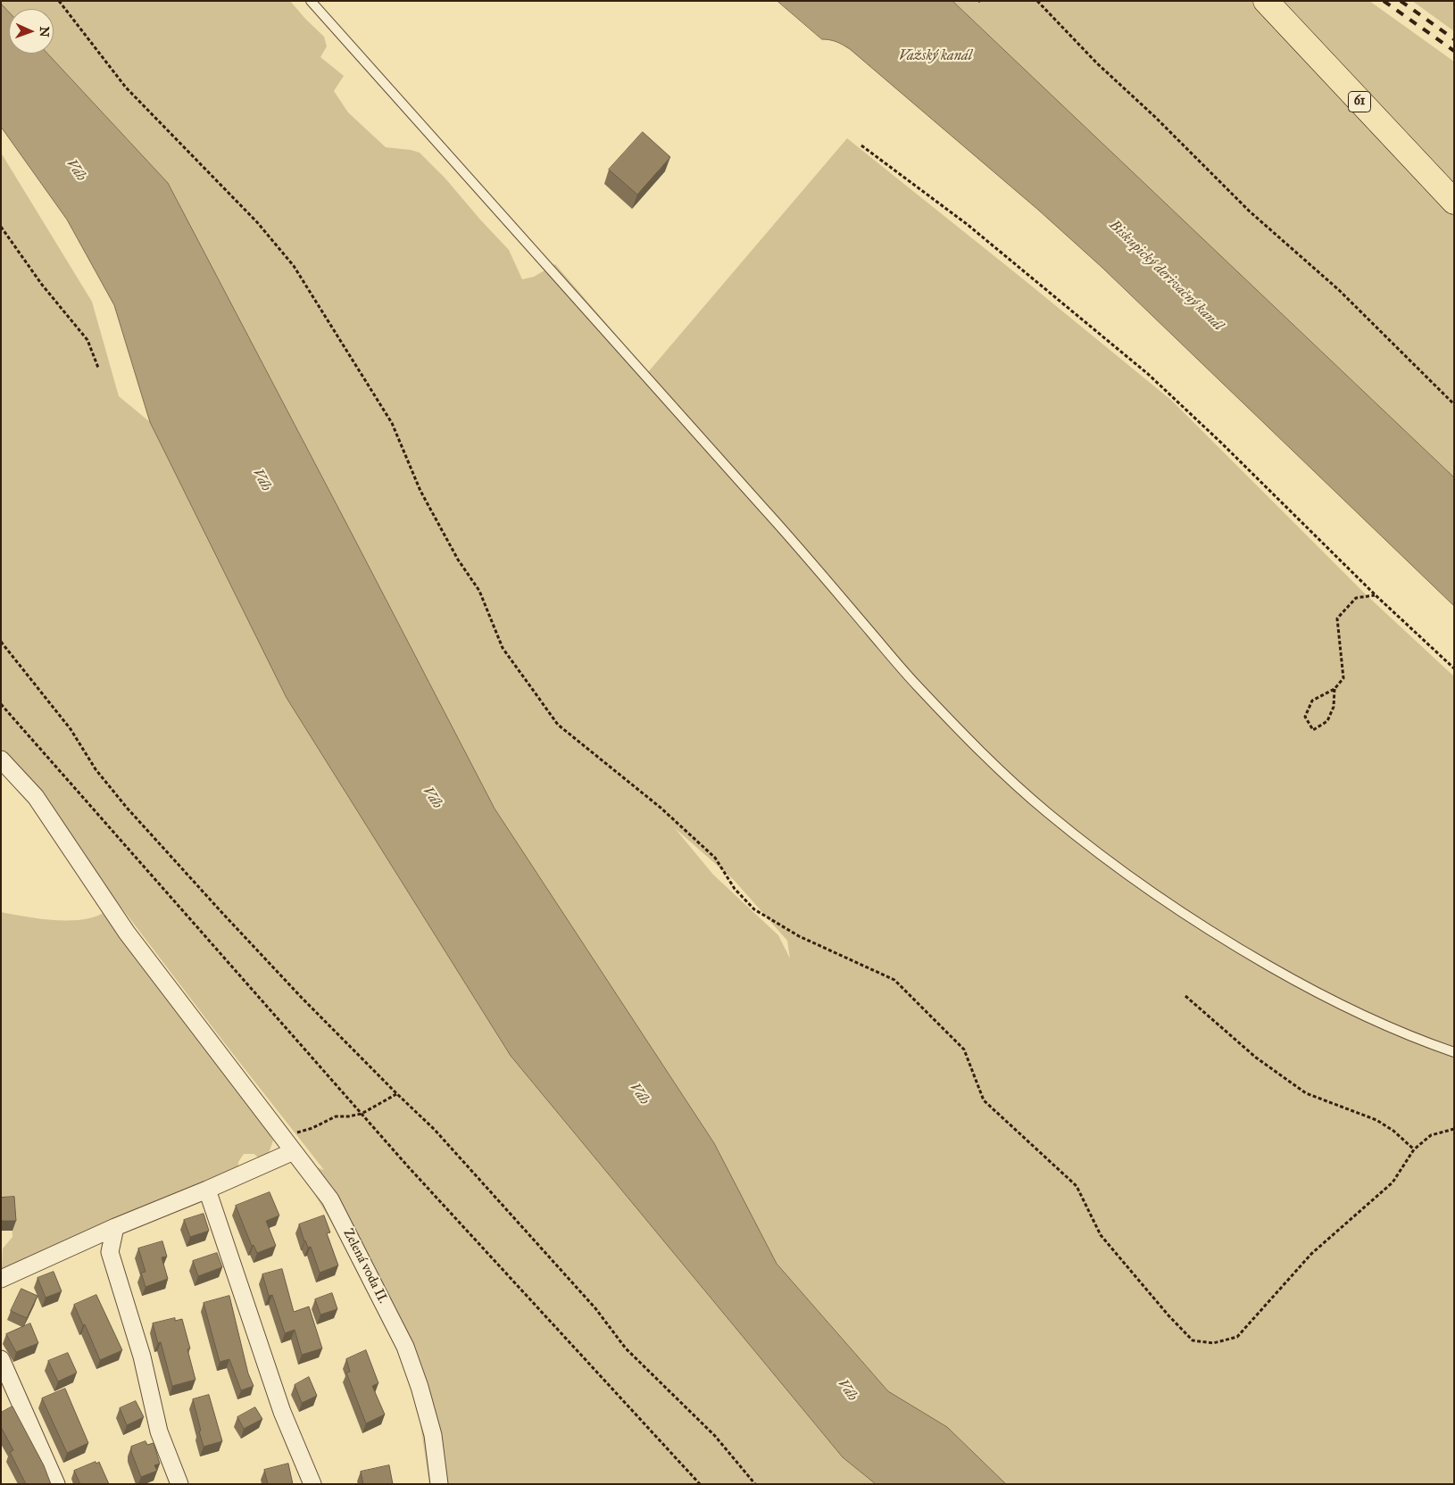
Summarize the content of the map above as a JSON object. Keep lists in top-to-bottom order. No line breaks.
{"streets":{"main road":["61"],"street":["Zelená voda II."]},"water":["Važský kanál","Váh","Biskupický derivačný kanál"],"north":"right"}
